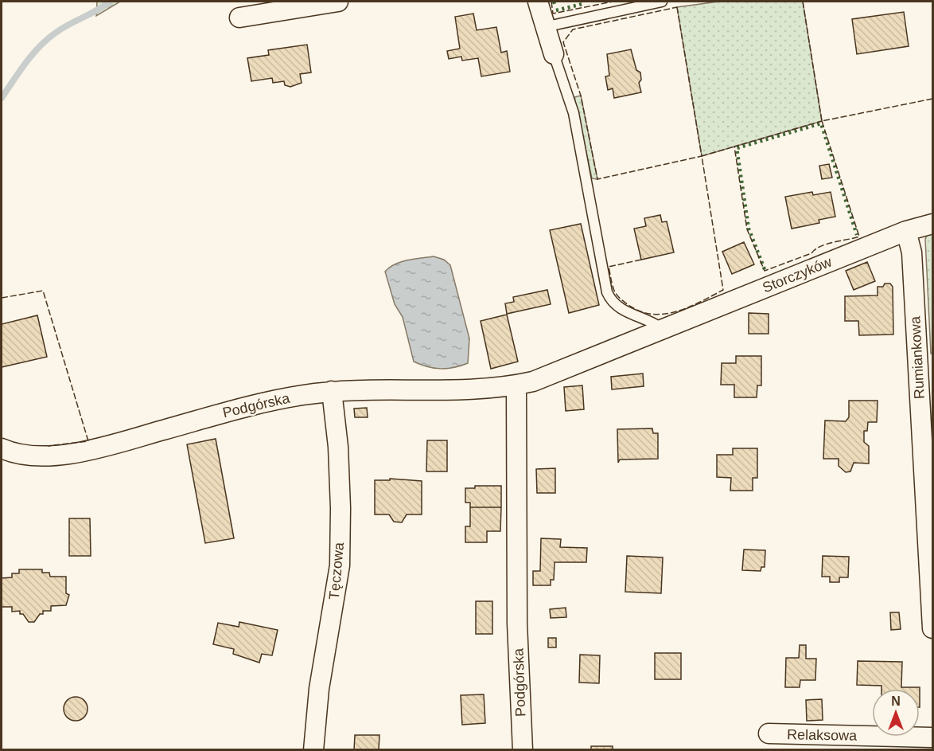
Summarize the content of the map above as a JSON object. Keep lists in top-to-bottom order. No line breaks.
{"streets":{"street":["Storczyków","Rumiankowa","Podgórska","Tęczowa","Relaksowa"]},"crossings":[["Storczyków","Rumiankowa"],["Storczyków","Podgórska"],["Podgórska","Tęczowa"]],"north":"top"}
